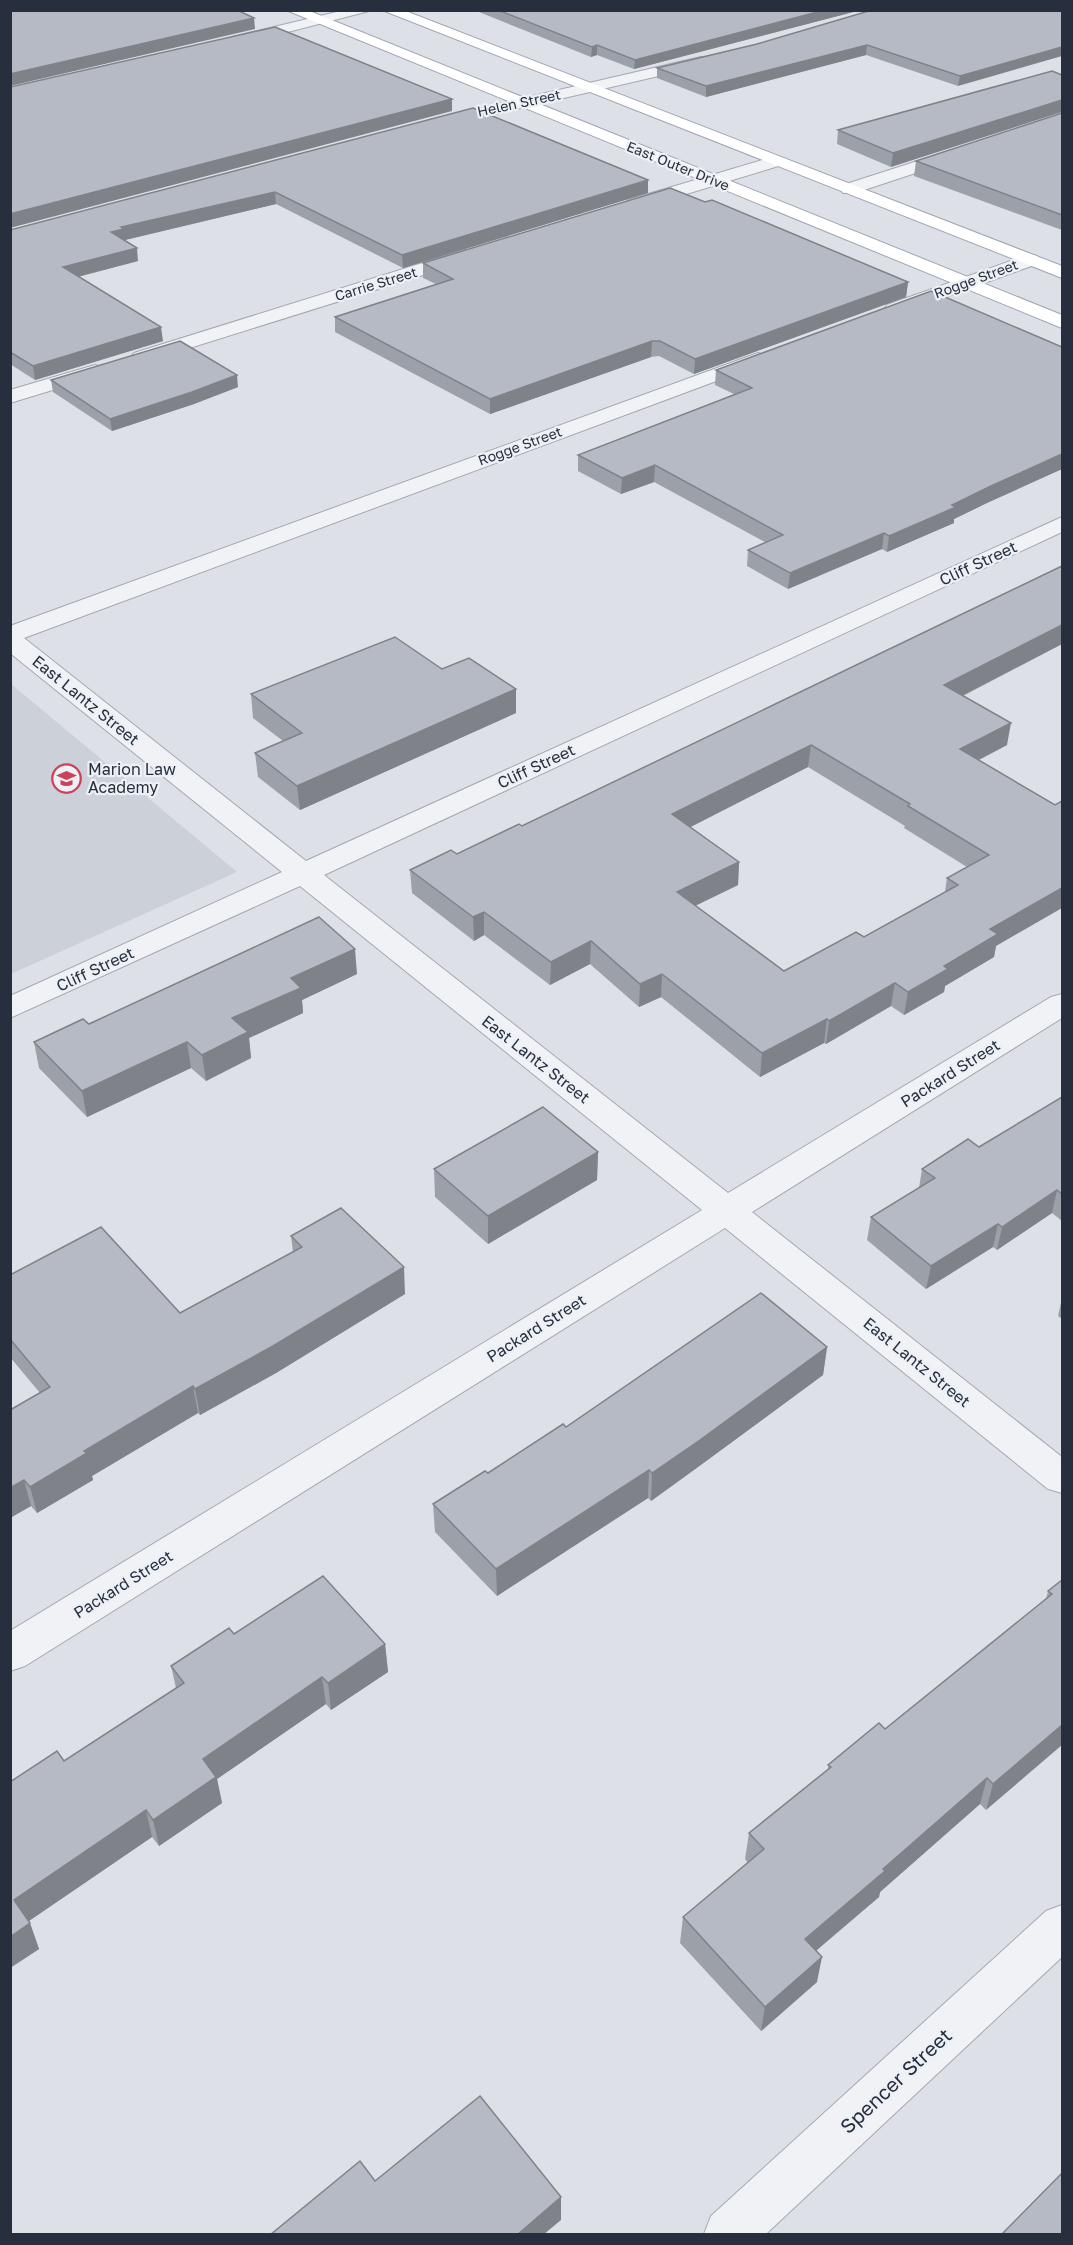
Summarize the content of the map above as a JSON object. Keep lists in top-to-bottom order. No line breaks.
{"streets":{"main road":["East Outer Drive"],"street":["Helen Street","Rogge Street","Carrie Street","Cliff Street","East Lantz Street","Packard Street","Spencer Street"]},"crossings":[["Helen Street","East Outer Drive"],["East Outer Drive","Rogge Street"],["Cliff Street","East Lantz Street"],["East Lantz Street","Packard Street"]],"places":{"school or university":["Marion Law Academy"]}}
